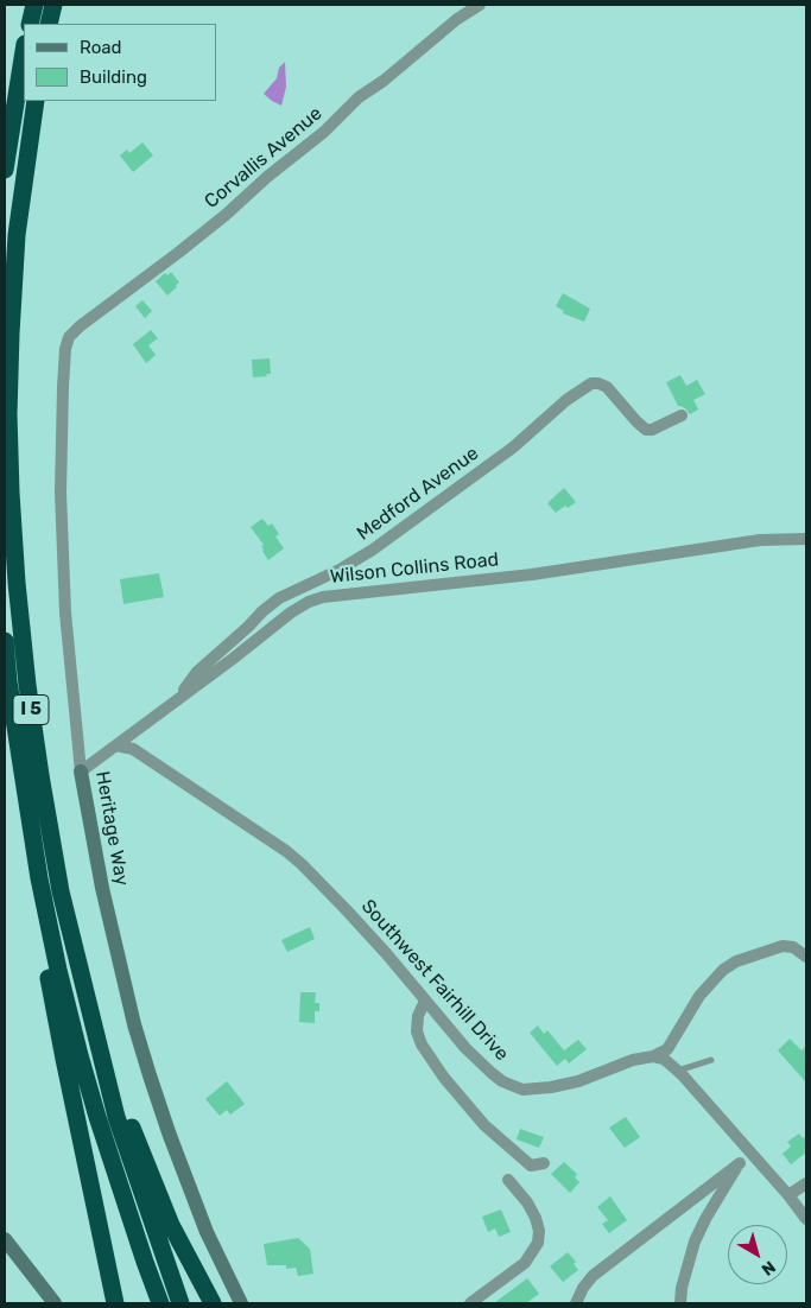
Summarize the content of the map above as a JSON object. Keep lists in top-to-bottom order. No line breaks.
{"streets":{"highway":["I 5"],"street":["Corvallis Avenue","Medford Avenue","Wilson Collins Road","Heritage Way","Southwest Fairhill Drive"]},"crossings":[["Corvallis Avenue","Heritage Way"],["Medford Avenue","Wilson Collins Road"],["Wilson Collins Road","Heritage Way"],["Wilson Collins Road","Southwest Fairhill Drive"]],"legend":["Road","Building"],"north":"bottom right"}
